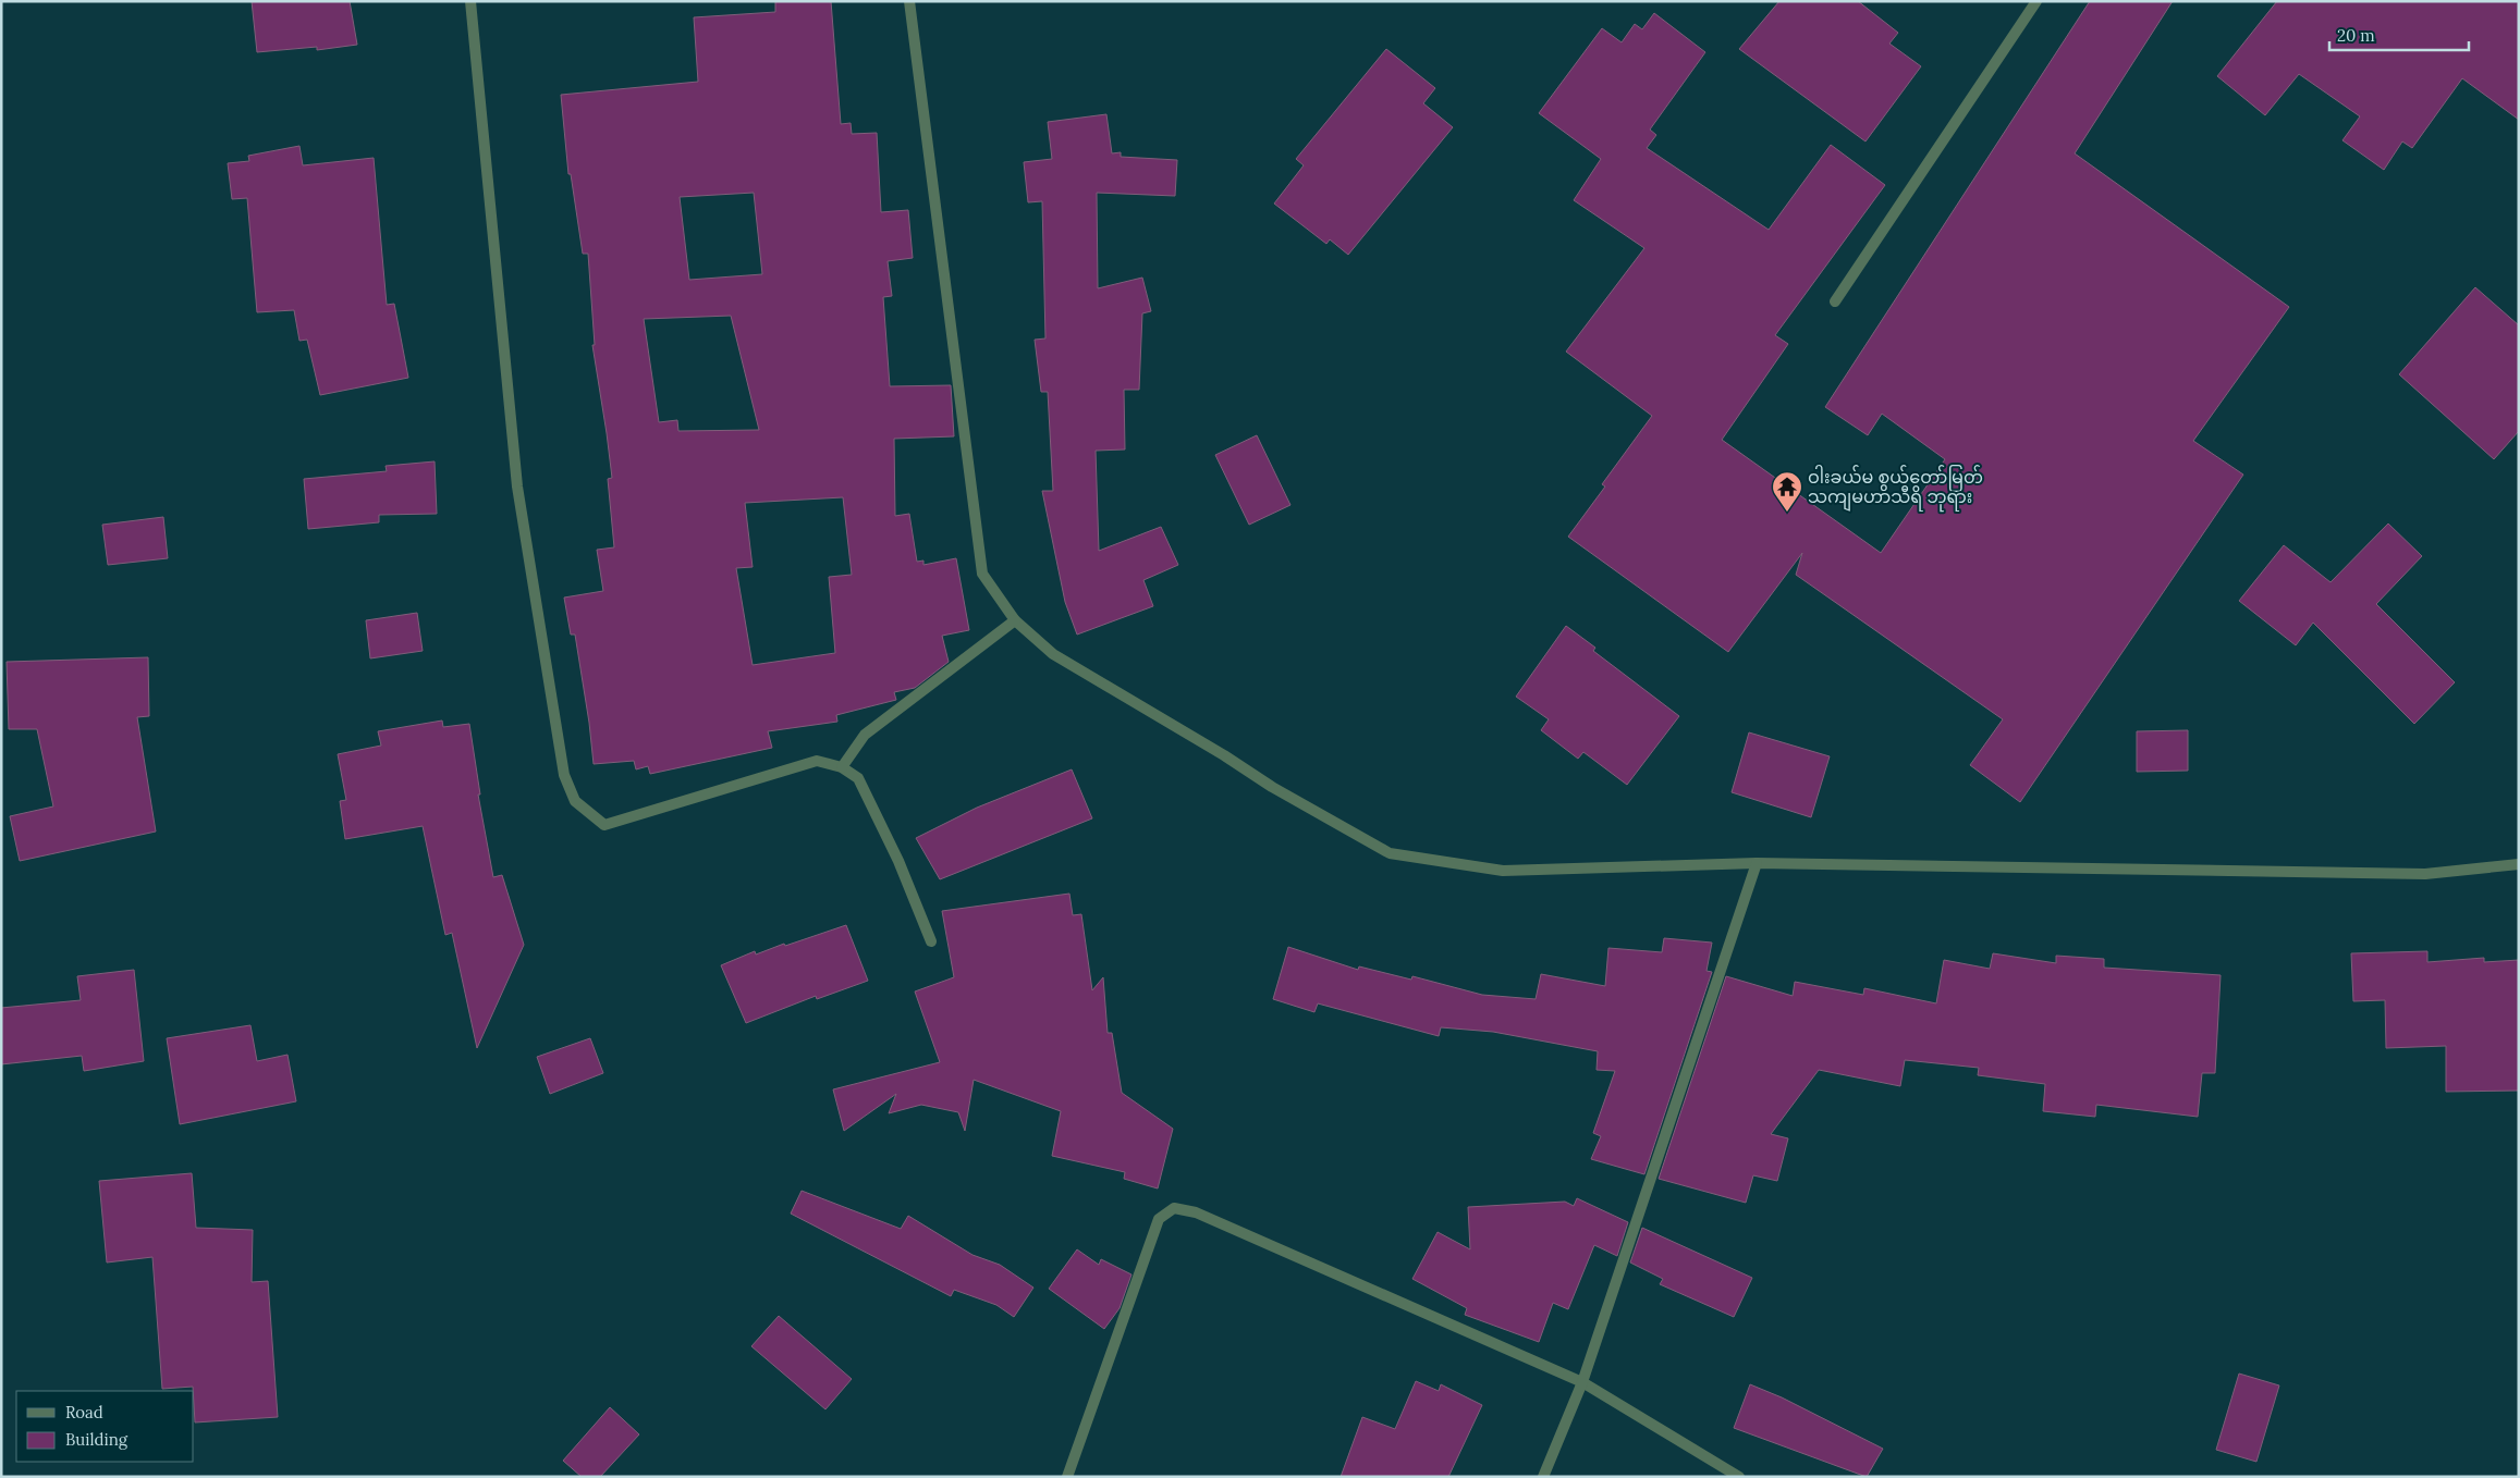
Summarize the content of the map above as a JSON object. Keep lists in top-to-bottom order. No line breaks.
{"places":{"temple":["ဝါးခယ်မ စွယ်တော်မြတ် သကျမဟာသီရိ ဘုရား"]},"legend":["Road","Building"],"scale_bar":"20 m"}
